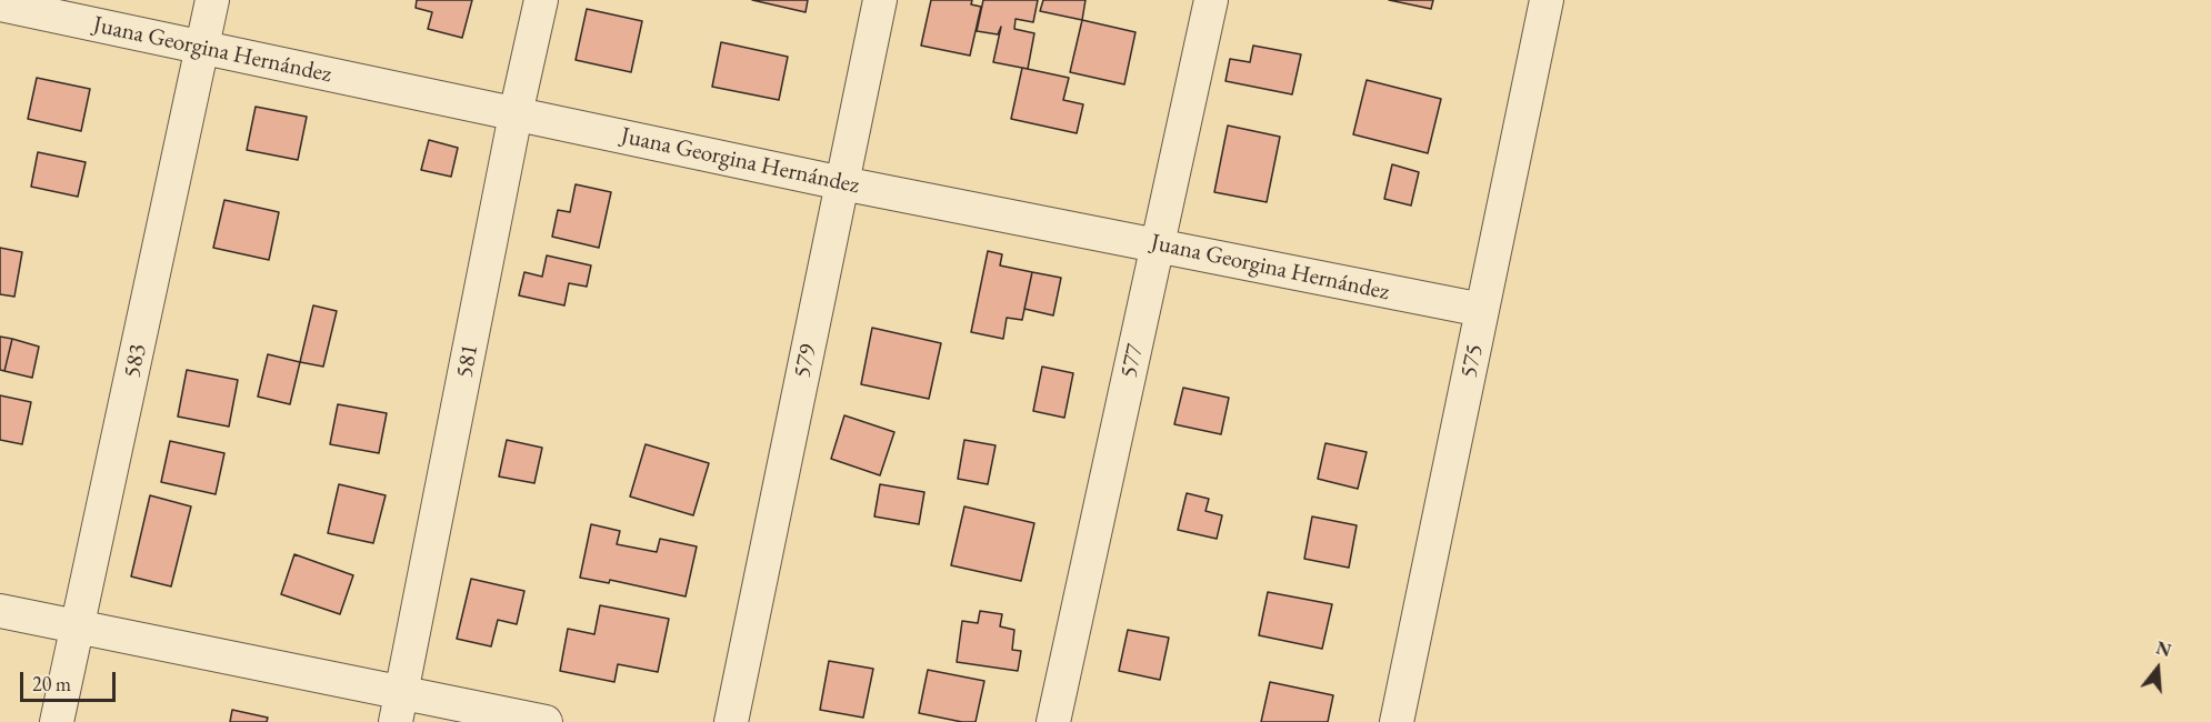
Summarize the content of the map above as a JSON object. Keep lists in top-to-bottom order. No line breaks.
{"streets":{"street":["Juana Georgina Hernández","583","581","579","577","575"]},"crossings":[["Juana Georgina Hernández","583"],["Juana Georgina Hernández","581"],["Juana Georgina Hernández","579"],["Juana Georgina Hernández","577"],["Juana Georgina Hernández","575"]],"scale_bar":"20 m","north":"top"}
